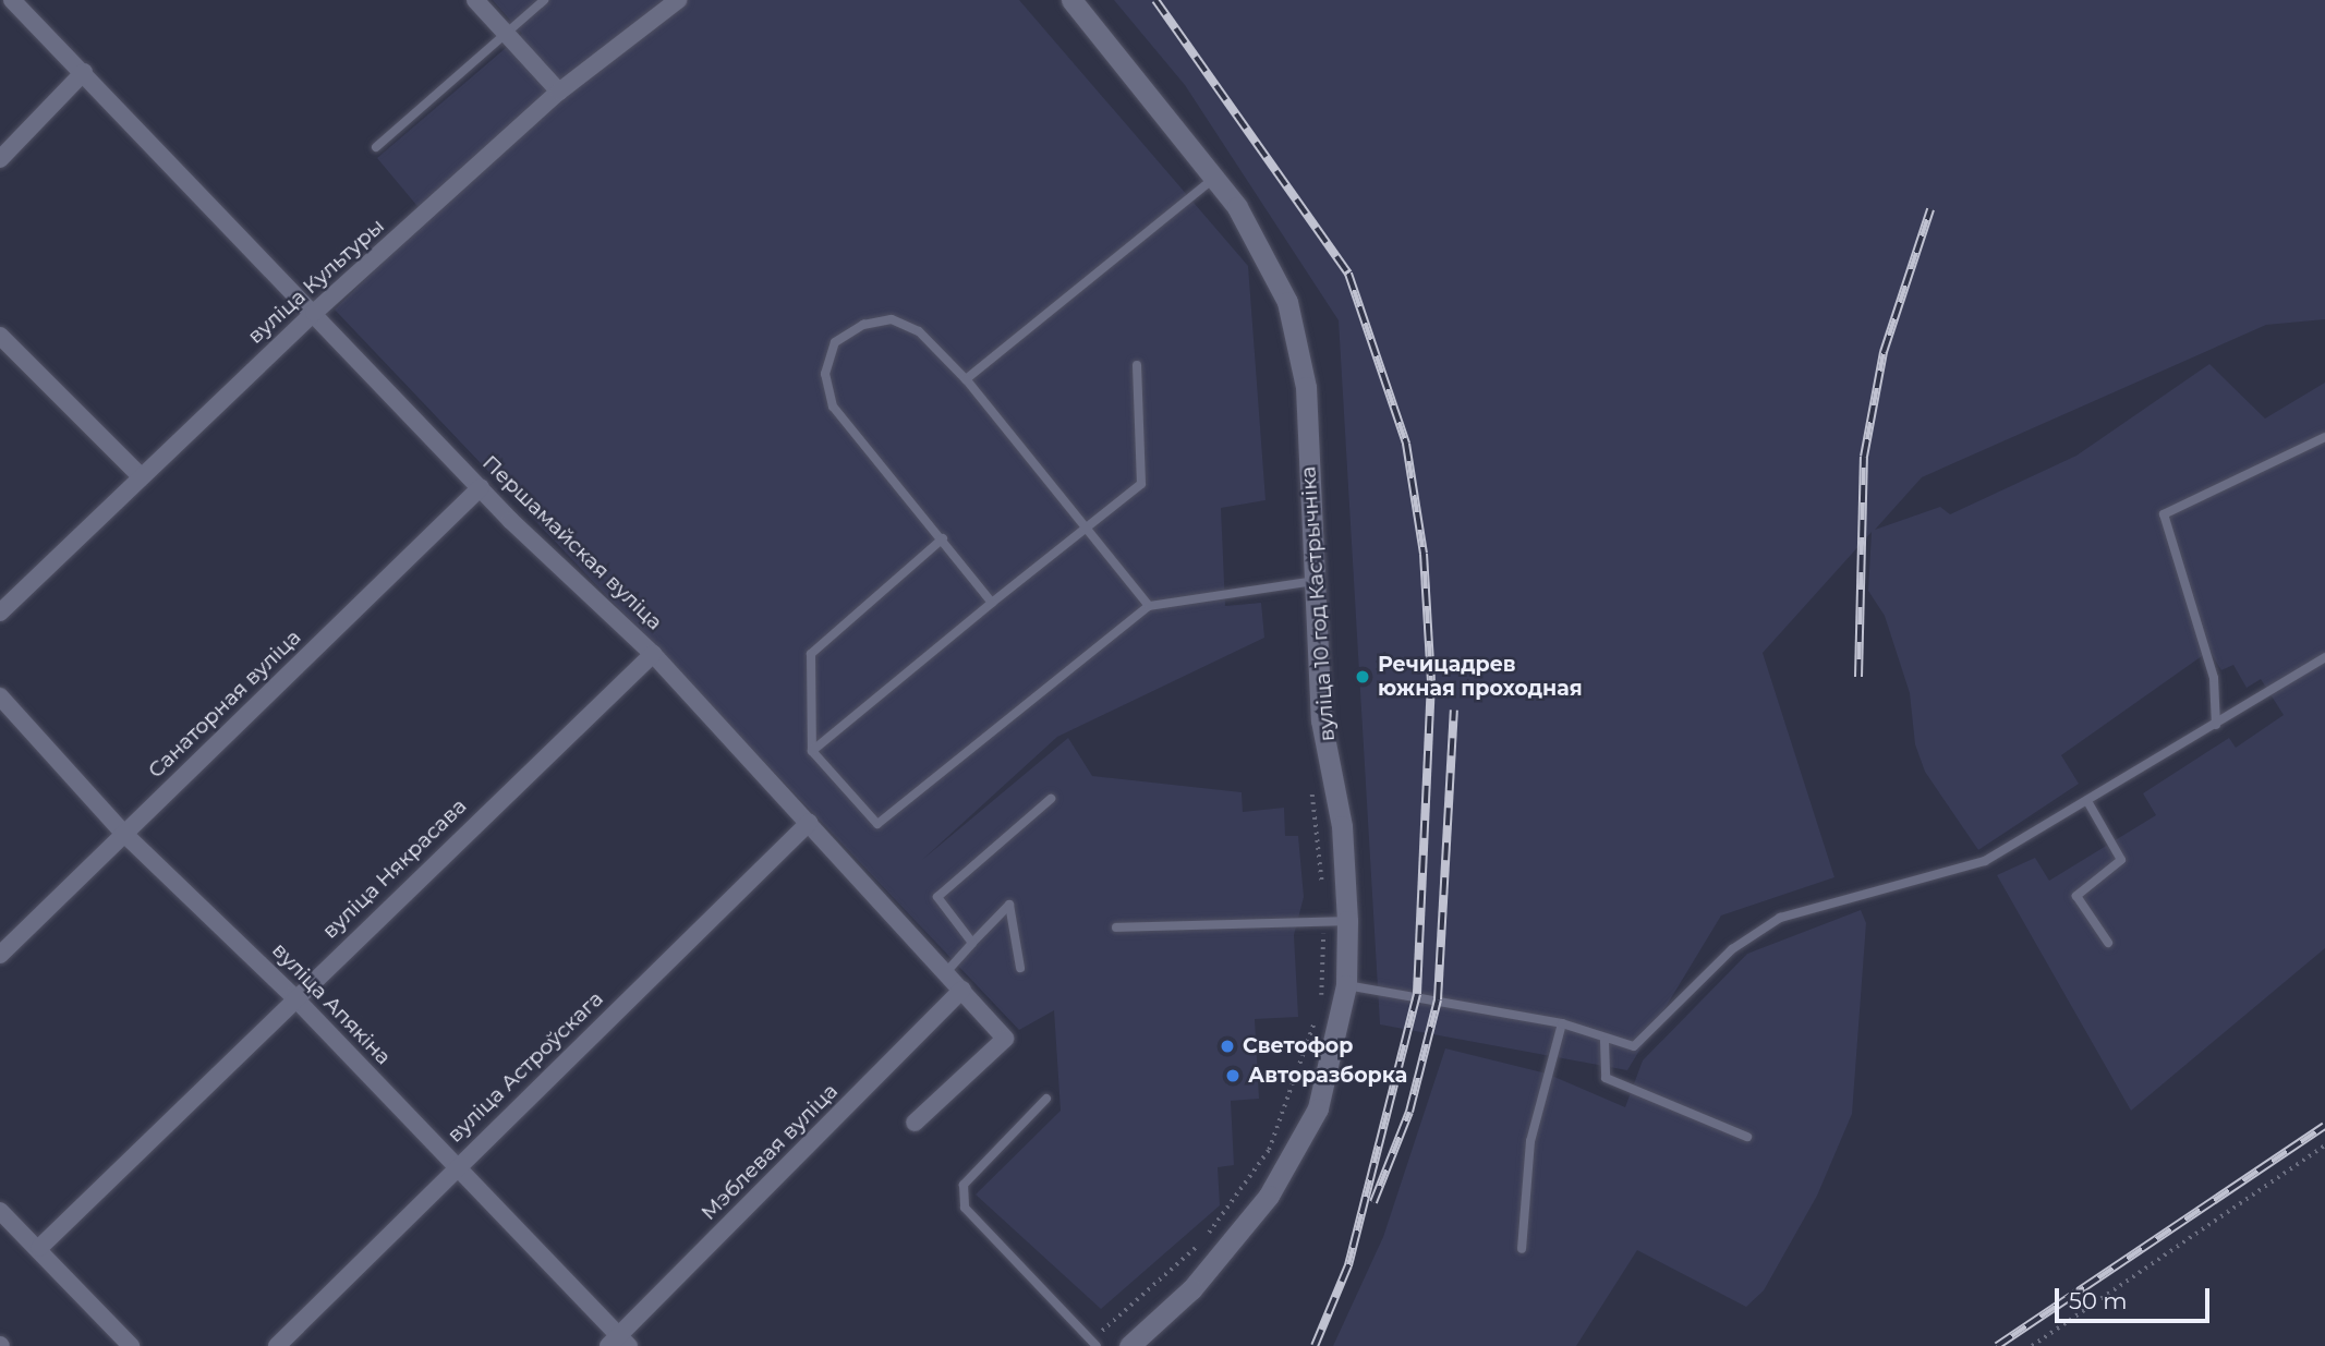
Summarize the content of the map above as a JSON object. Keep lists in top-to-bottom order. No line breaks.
{"streets":{"street":["вуліца Культуры","Першамайская вуліца","вуліца 10 год Кастрычніка","Санаторная вуліца","вуліца Някрасава","вуліца Апякіна","вуліца Астроўскага","Мэблевая вуліца"]},"crossings":[["вуліца Культуры","Першамайская вуліца"],["Першамайская вуліца","Санаторная вуліца"],["Першамайская вуліца","вуліца Някрасава"],["Першамайская вуліца","вуліца Астроўскага"],["Першамайская вуліца","Мэблевая вуліца"],["Санаторная вуліца","вуліца Апякіна"],["вуліца Някрасава","вуліца Апякіна"],["вуліца Апякіна","вуліца Астроўскага"],["вуліца Апякіна","Мэблевая вуліца"]],"places":["Речицадрев южная проходная","Светофор","Авторазборка"],"scale_bar":"50 m"}
